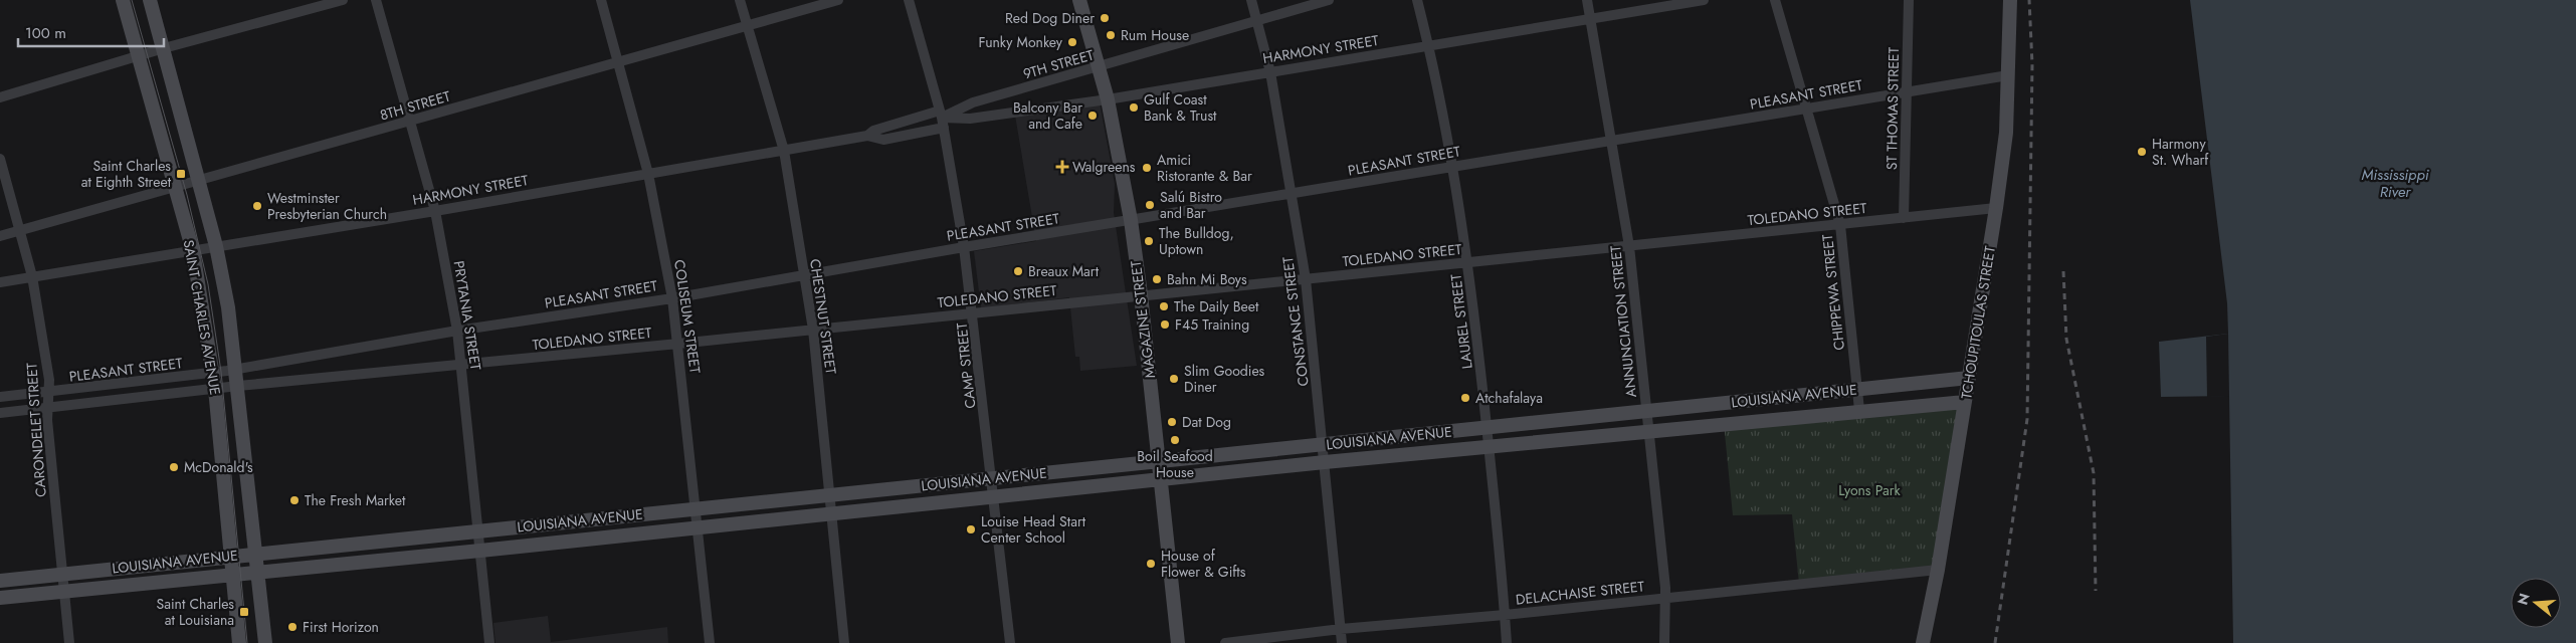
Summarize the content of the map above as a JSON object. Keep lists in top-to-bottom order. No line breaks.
{"streets":{"street":["HARMONY STREET","9TH STREET","PLEASANT STREET","8TH STREET","ST THOMAS STREET","TOLEDANO STREET","CHIPPEWA STREET","PRYTANIA STREET","COLISEUM STREET","CHESTNUT STREET","SAINT CHARLES AVENUE","MAGAZINE STREET","CONSTANCE STREET","LAUREL STREET","ANNUNCIATION STREET","TCHOUPITOULAS STREET","CAMP STREET","LOUISIANA AVENUE","CARONDELET STREET","DELACHAISE STREET"]},"crossings":[["HARMONY STREET","9TH STREET"],["HARMONY STREET","PRYTANIA STREET"],["HARMONY STREET","COLISEUM STREET"],["HARMONY STREET","CHESTNUT STREET"],["HARMONY STREET","SAINT CHARLES AVENUE"],["HARMONY STREET","MAGAZINE STREET"],["HARMONY STREET","CONSTANCE STREET"],["HARMONY STREET","LAUREL STREET"],["HARMONY STREET","ANNUNCIATION STREET"],["HARMONY STREET","CAMP STREET"],["HARMONY STREET","CARONDELET STREET"],["9TH STREET","MAGAZINE STREET"],["9TH STREET","CONSTANCE STREET"],["9TH STREET","CAMP STREET"],["PLEASANT STREET","ST THOMAS STREET"],["PLEASANT STREET","CHIPPEWA STREET"],["PLEASANT STREET","PRYTANIA STREET"],["PLEASANT STREET","COLISEUM STREET"],["PLEASANT STREET","CHESTNUT STREET"],["PLEASANT STREET","SAINT CHARLES AVENUE"],["PLEASANT STREET","MAGAZINE STREET"],["PLEASANT STREET","CONSTANCE STREET"],["PLEASANT STREET","LAUREL STREET"],["PLEASANT STREET","ANNUNCIATION STREET"],["PLEASANT STREET","TCHOUPITOULAS STREET"],["PLEASANT STREET","CAMP STREET"],["PLEASANT STREET","CARONDELET STREET"],["8TH STREET","PRYTANIA STREET"],["8TH STREET","COLISEUM STREET"],["8TH STREET","CHESTNUT STREET"],["8TH STREET","SAINT CHARLES AVENUE"],["8TH STREET","CARONDELET STREET"],["ST THOMAS STREET","TOLEDANO STREET"],["TOLEDANO STREET","CHIPPEWA STREET"],["TOLEDANO STREET","PRYTANIA STREET"],["TOLEDANO STREET","COLISEUM STREET"],["TOLEDANO STREET","CHESTNUT STREET"],["TOLEDANO STREET","SAINT CHARLES AVENUE"],["TOLEDANO STREET","MAGAZINE STREET"],["TOLEDANO STREET","CONSTANCE STREET"],["TOLEDANO STREET","LAUREL STREET"],["TOLEDANO STREET","ANNUNCIATION STREET"],["TOLEDANO STREET","TCHOUPITOULAS STREET"],["TOLEDANO STREET","CAMP STREET"],["TOLEDANO STREET","CARONDELET STREET"],["CHIPPEWA STREET","LOUISIANA AVENUE"],["PRYTANIA STREET","LOUISIANA AVENUE"],["COLISEUM STREET","LOUISIANA AVENUE"],["CHESTNUT STREET","LOUISIANA AVENUE"],["SAINT CHARLES AVENUE","LOUISIANA AVENUE"],["MAGAZINE STREET","LOUISIANA AVENUE"],["CONSTANCE STREET","LOUISIANA AVENUE"],["CONSTANCE STREET","DELACHAISE STREET"],["LAUREL STREET","LOUISIANA AVENUE"],["LAUREL STREET","DELACHAISE STREET"],["ANNUNCIATION STREET","LOUISIANA AVENUE"],["ANNUNCIATION STREET","DELACHAISE STREET"],["TCHOUPITOULAS STREET","LOUISIANA AVENUE"],["TCHOUPITOULAS STREET","DELACHAISE STREET"],["CAMP STREET","LOUISIANA AVENUE"],["LOUISIANA AVENUE","CARONDELET STREET"]],"water":["Mississippi River"],"parks":["Lyons Park"],"places":{"other":["Red Dog Diner","Rum House","Funky Monkey","Gulf Coast Bank & Trust","Balcony Bar and Cafe","Harmony St. Wharf","Amici Ristorante & Bar","Salú Bistro and Bar","Westminster Presbyterian Church","The Bulldog, Uptown","Breaux Mart","Bahn Mi Boys","The Daily Beet","F45 Training","Slim Goodies Diner","Atchafalaya","Dat Dog","Boil Seafood House","McDonald's","The Fresh Market","Louise Head Start Center School","House of Flower & Gifts","First Horizon"],"health":["Walgreens"],"transit":["Saint Charles at Eighth Street","Saint Charles at Louisiana"]},"scale_bar":"100 m","north":"left"}
